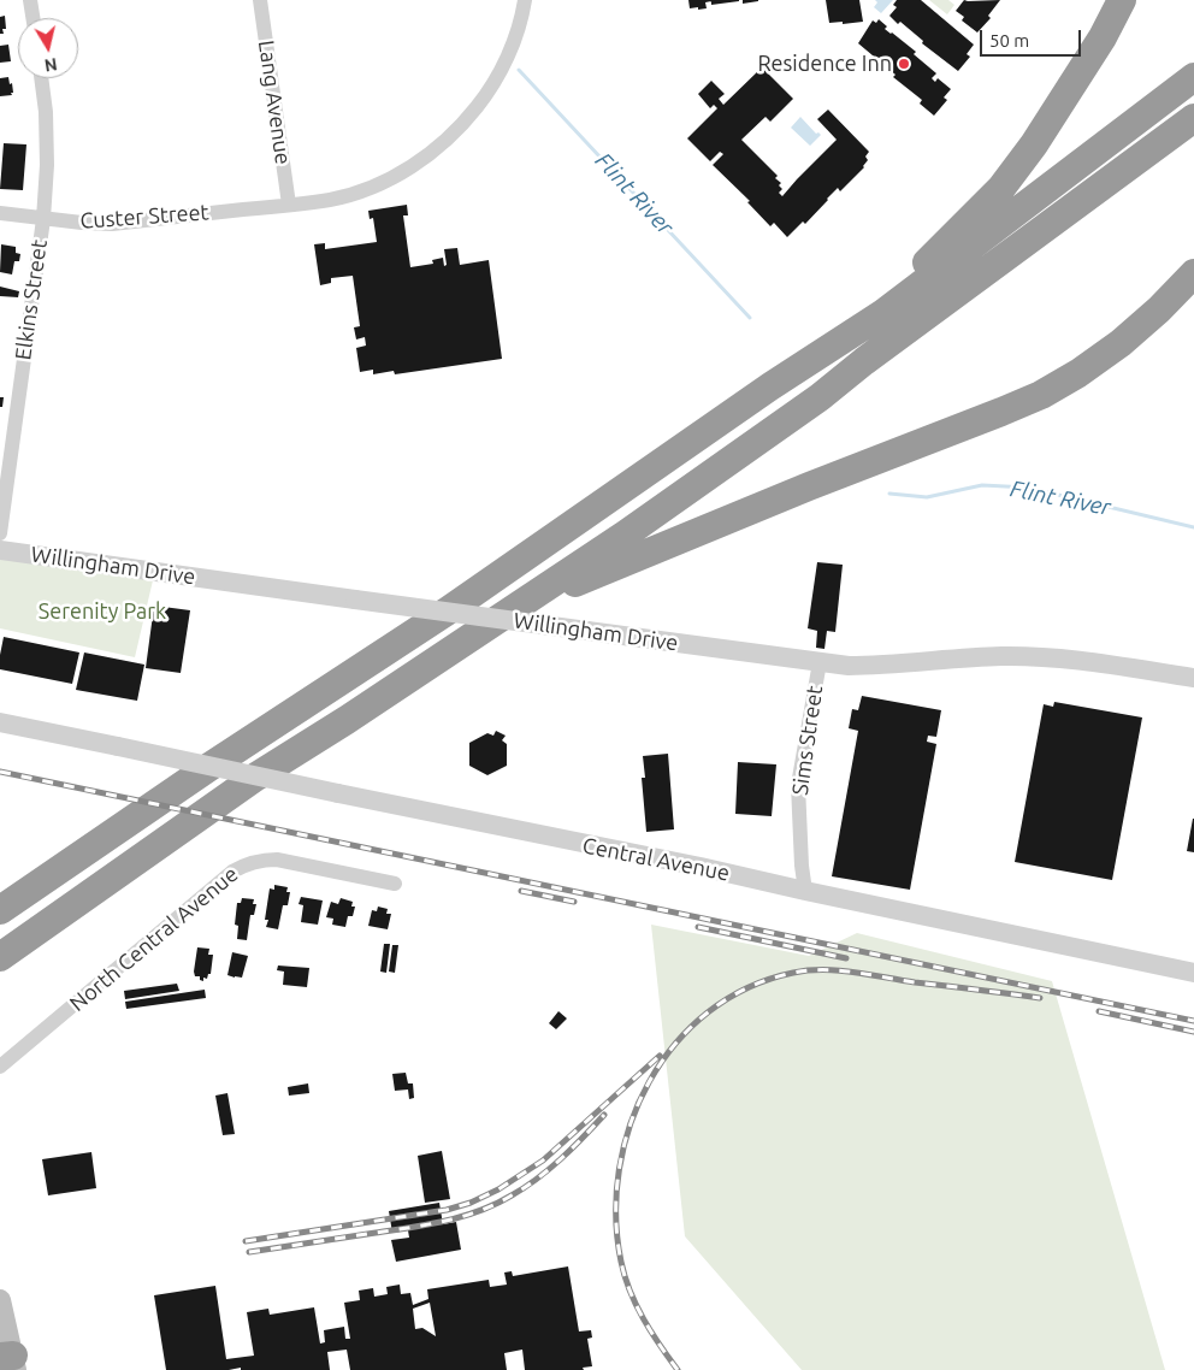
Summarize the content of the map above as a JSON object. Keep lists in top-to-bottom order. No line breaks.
{"streets":{"street":["Lang Avenue","Custer Street","Elkins Street","Willingham Drive","Sims Street","Central Avenue","North Central Avenue"]},"crossings":[["Lang Avenue","Custer Street"],["Custer Street","Elkins Street"],["Willingham Drive","Sims Street"],["Sims Street","Central Avenue"]],"water":["Flint River"],"parks":["Serenity Park"],"places":["Residence Inn"],"scale_bar":"50 m","north":"bottom"}
